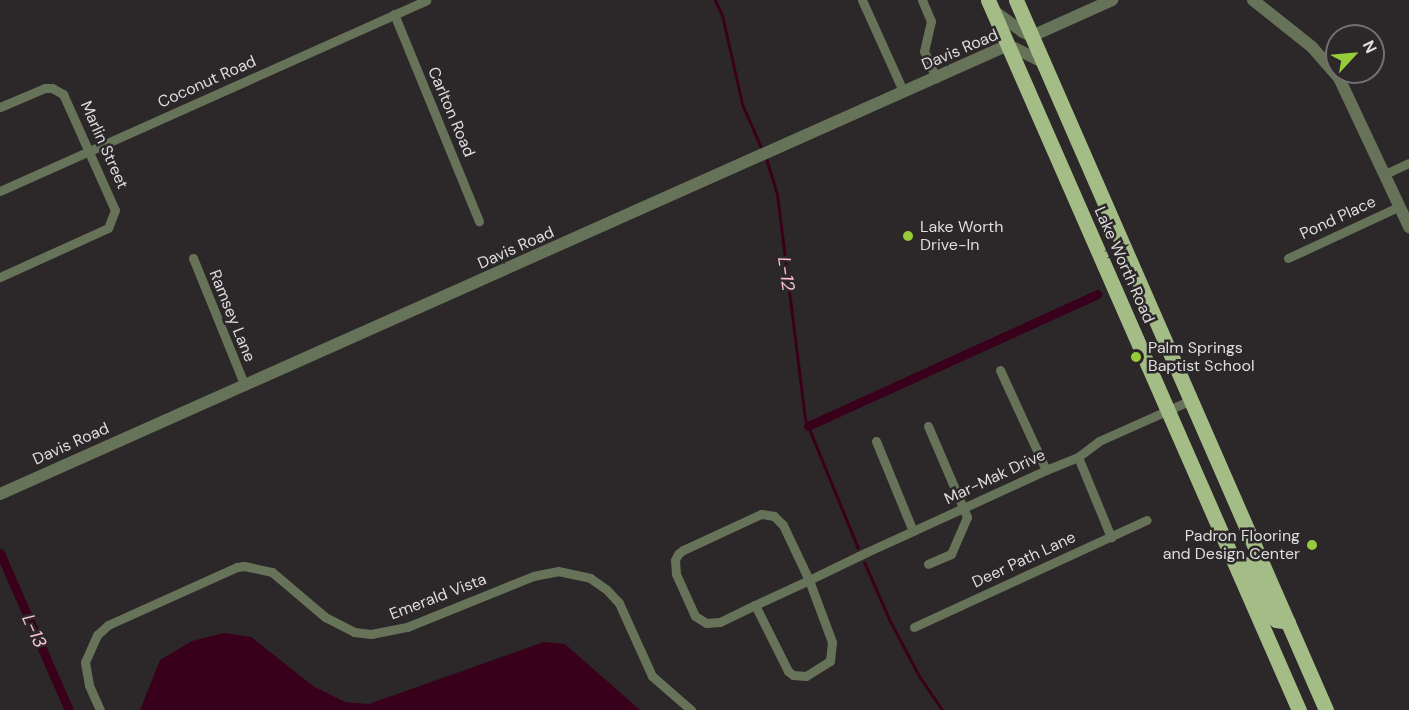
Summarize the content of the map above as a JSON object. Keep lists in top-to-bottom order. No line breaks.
{"streets":{"main road":["Lake Worth Road"],"street":["Davis Road","Coconut Road","Carlton Road","Marlin Street","Pond Place","Ramsey Lane","Mar-Mak Drive","Deer Path Lane","Emerald Vista"]},"crossings":[["Davis Road","Lake Worth Road"],["Davis Road","Ramsey Lane"],["Coconut Road","Carlton Road"],["Coconut Road","Marlin Street"],["Lake Worth Road","Mar-Mak Drive"]],"water":["L-12","L-13"],"places":["Lake Worth Drive-In","Palm Springs Baptist School","Padron Flooring and Design Center"],"north":"top right"}
